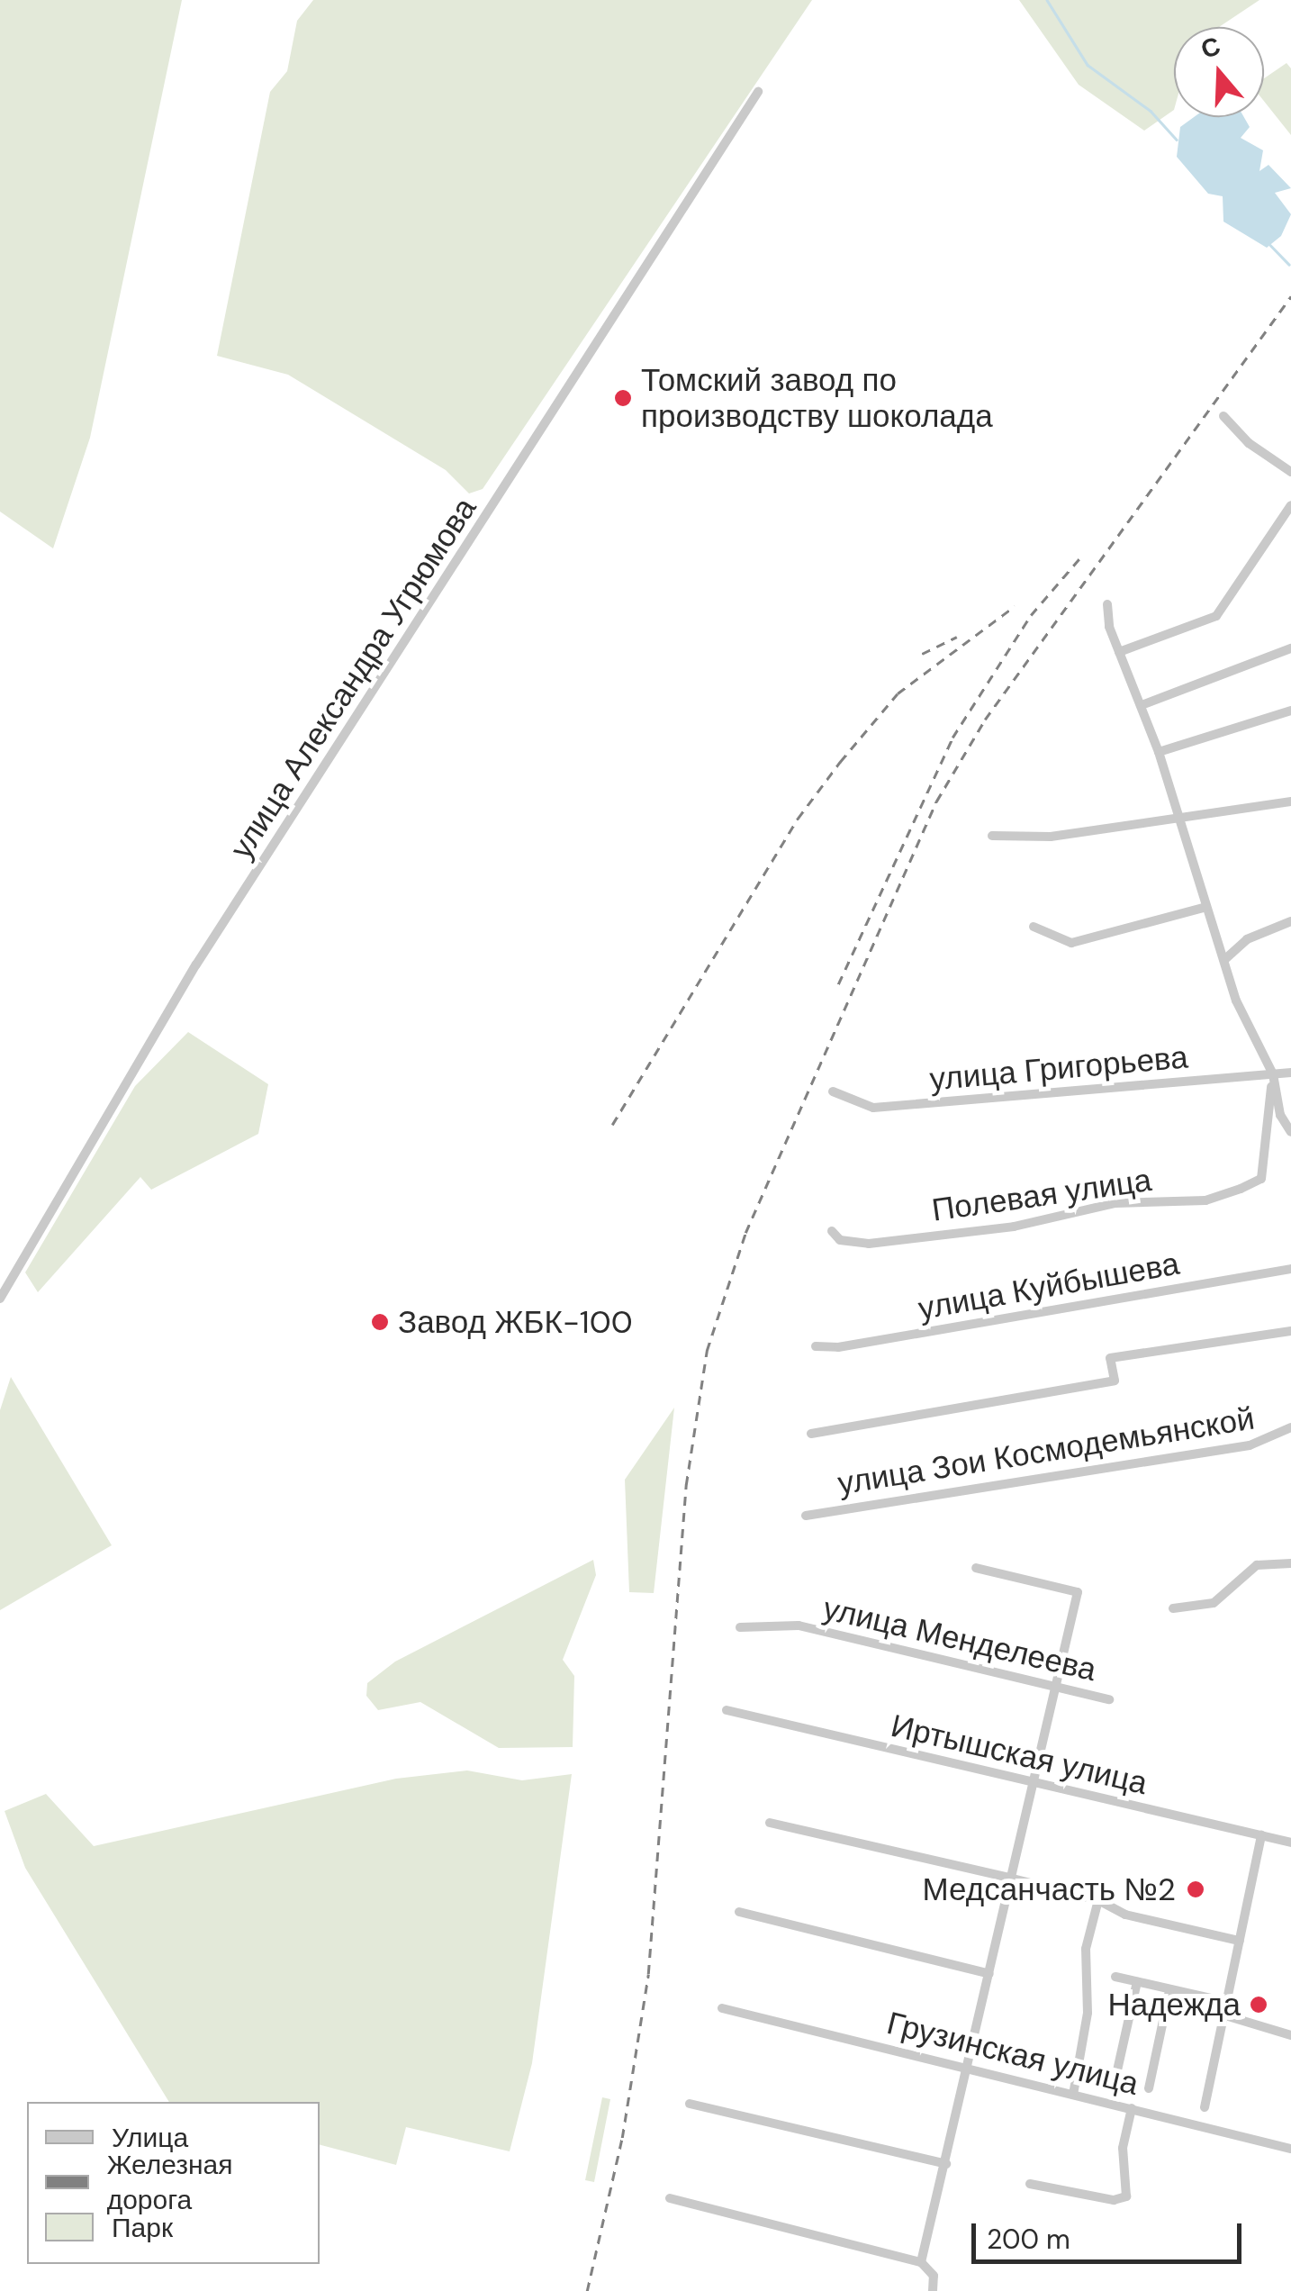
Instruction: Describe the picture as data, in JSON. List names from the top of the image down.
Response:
{
  "streets": {
    "street": [
      "улица Александра Угрюмова",
      "улица Григорьева",
      "Полевая улица",
      "улица Куйбышева",
      "улица Зои Космодемьянской",
      "улица Менделеева",
      "Иртышская улица",
      "Грузинская улица"
    ]
  },
  "crossings": [
    ["улица Григорьева", "Полевая улица"]
  ],
  "places": [
    "Томский завод по производству шоколада",
    "Завод ЖБК-100",
    "Медсанчасть №2",
    "Надежда"
  ],
  "legend": ["Улица", "Железная дорога", "Парк"],
  "scale_bar": "200 m",
  "north": "top"
}
